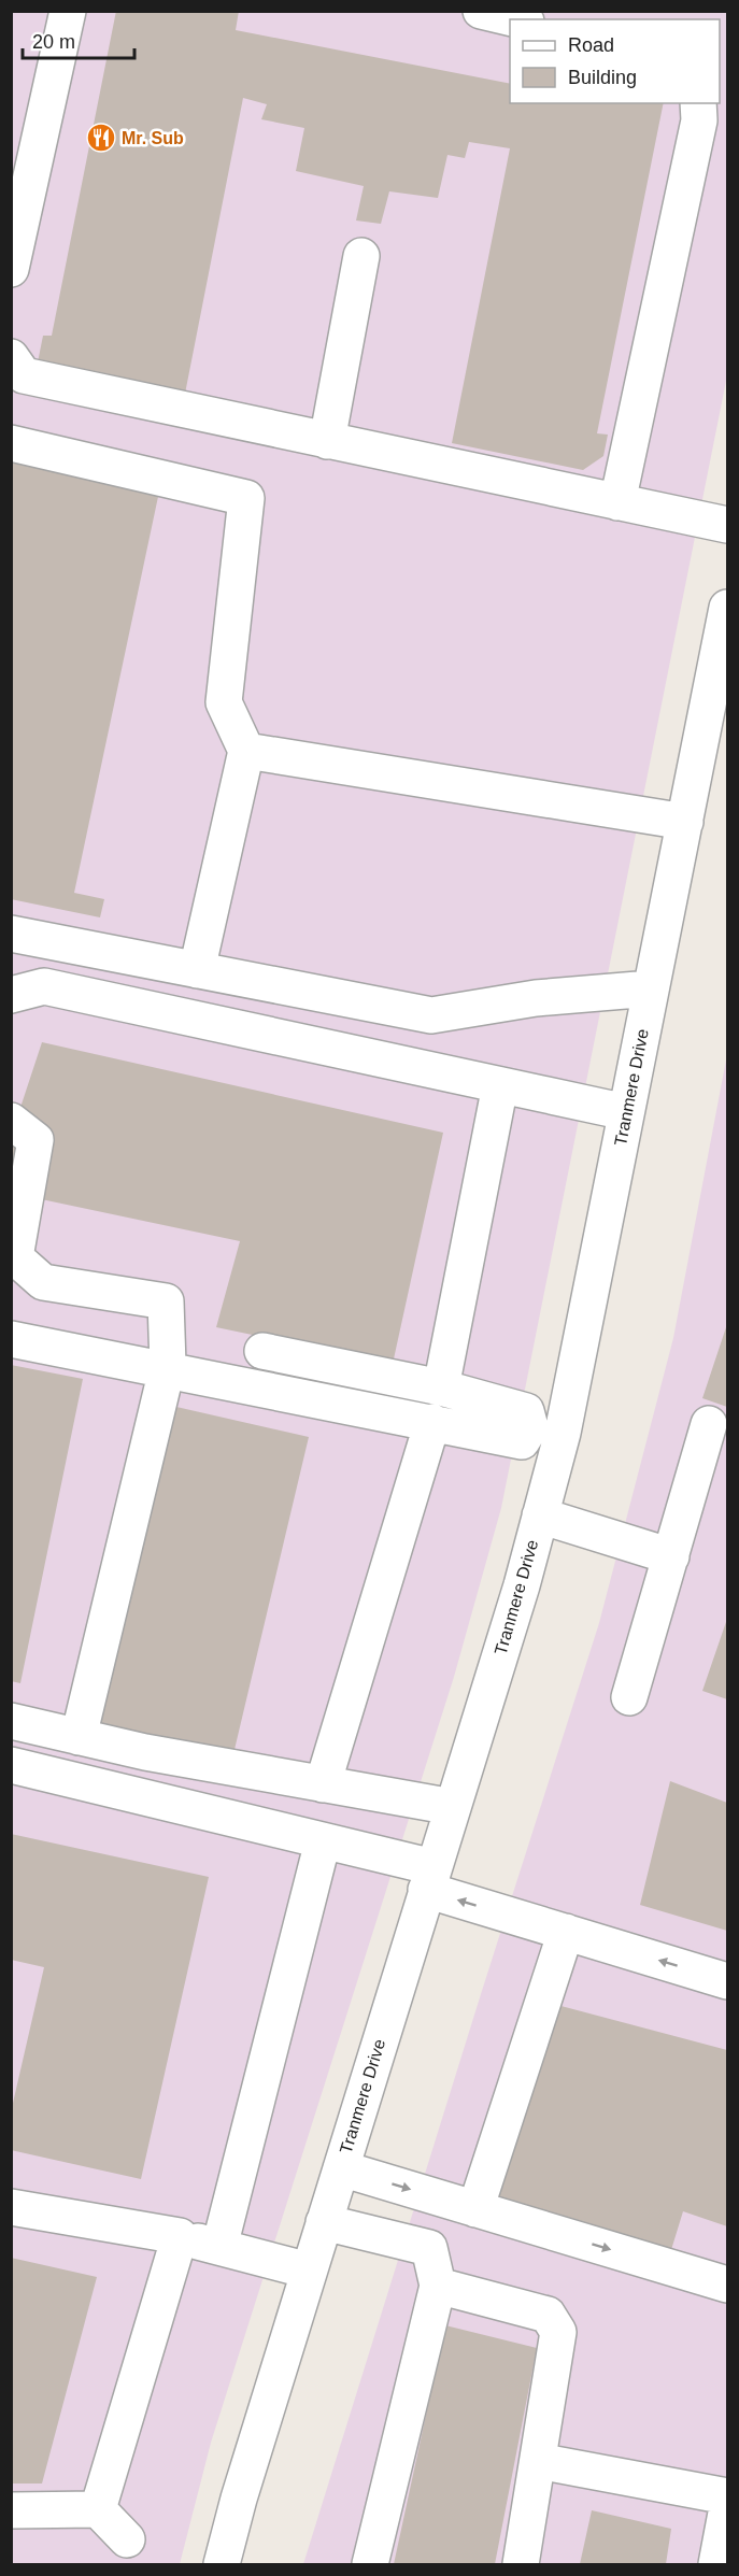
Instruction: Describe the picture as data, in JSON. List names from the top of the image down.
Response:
{
  "streets": {
    "street": ["Tranmere Drive"]
  },
  "places": {
    "restaurant": ["Mr. Sub"]
  },
  "legend": ["Road", "Building"],
  "scale_bar": "20 m"
}
